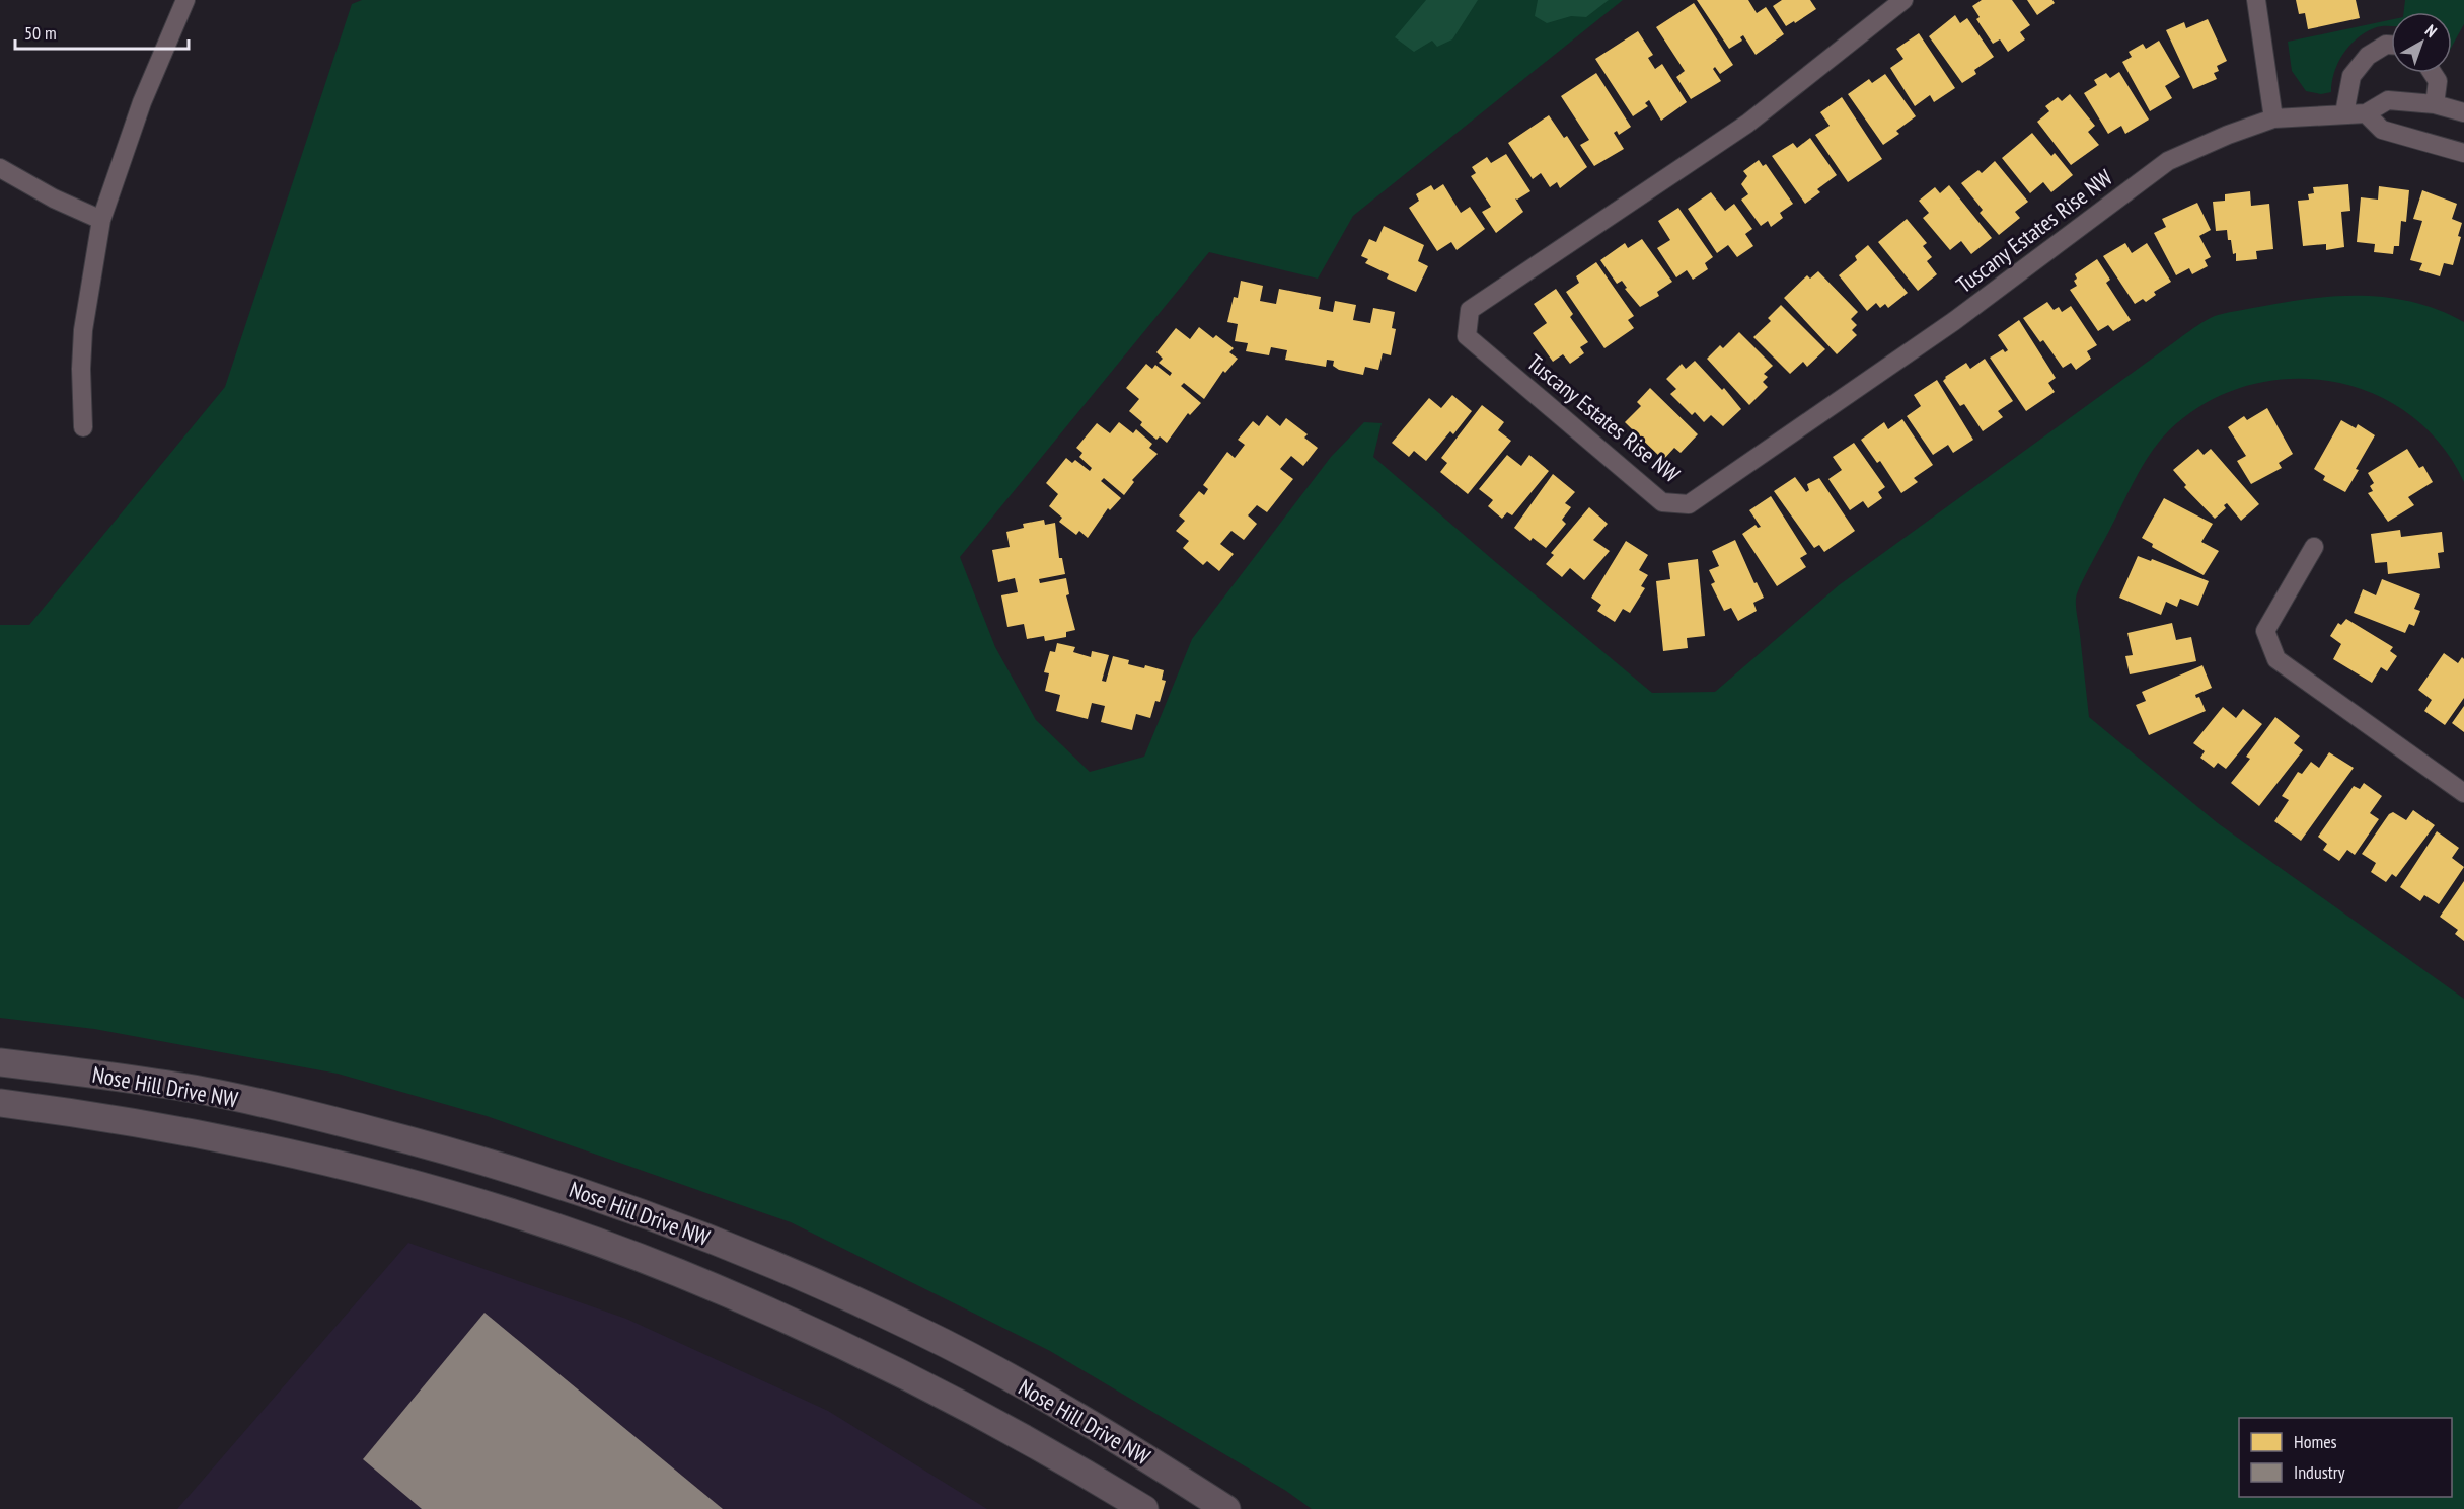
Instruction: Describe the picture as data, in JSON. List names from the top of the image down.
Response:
{
  "streets": {
    "street": ["Tuscany Estates Rise NW", "Nose Hill Drive NW"]
  },
  "legend": ["Homes", "Industry"],
  "scale_bar": "50 m",
  "north": "top right"
}
